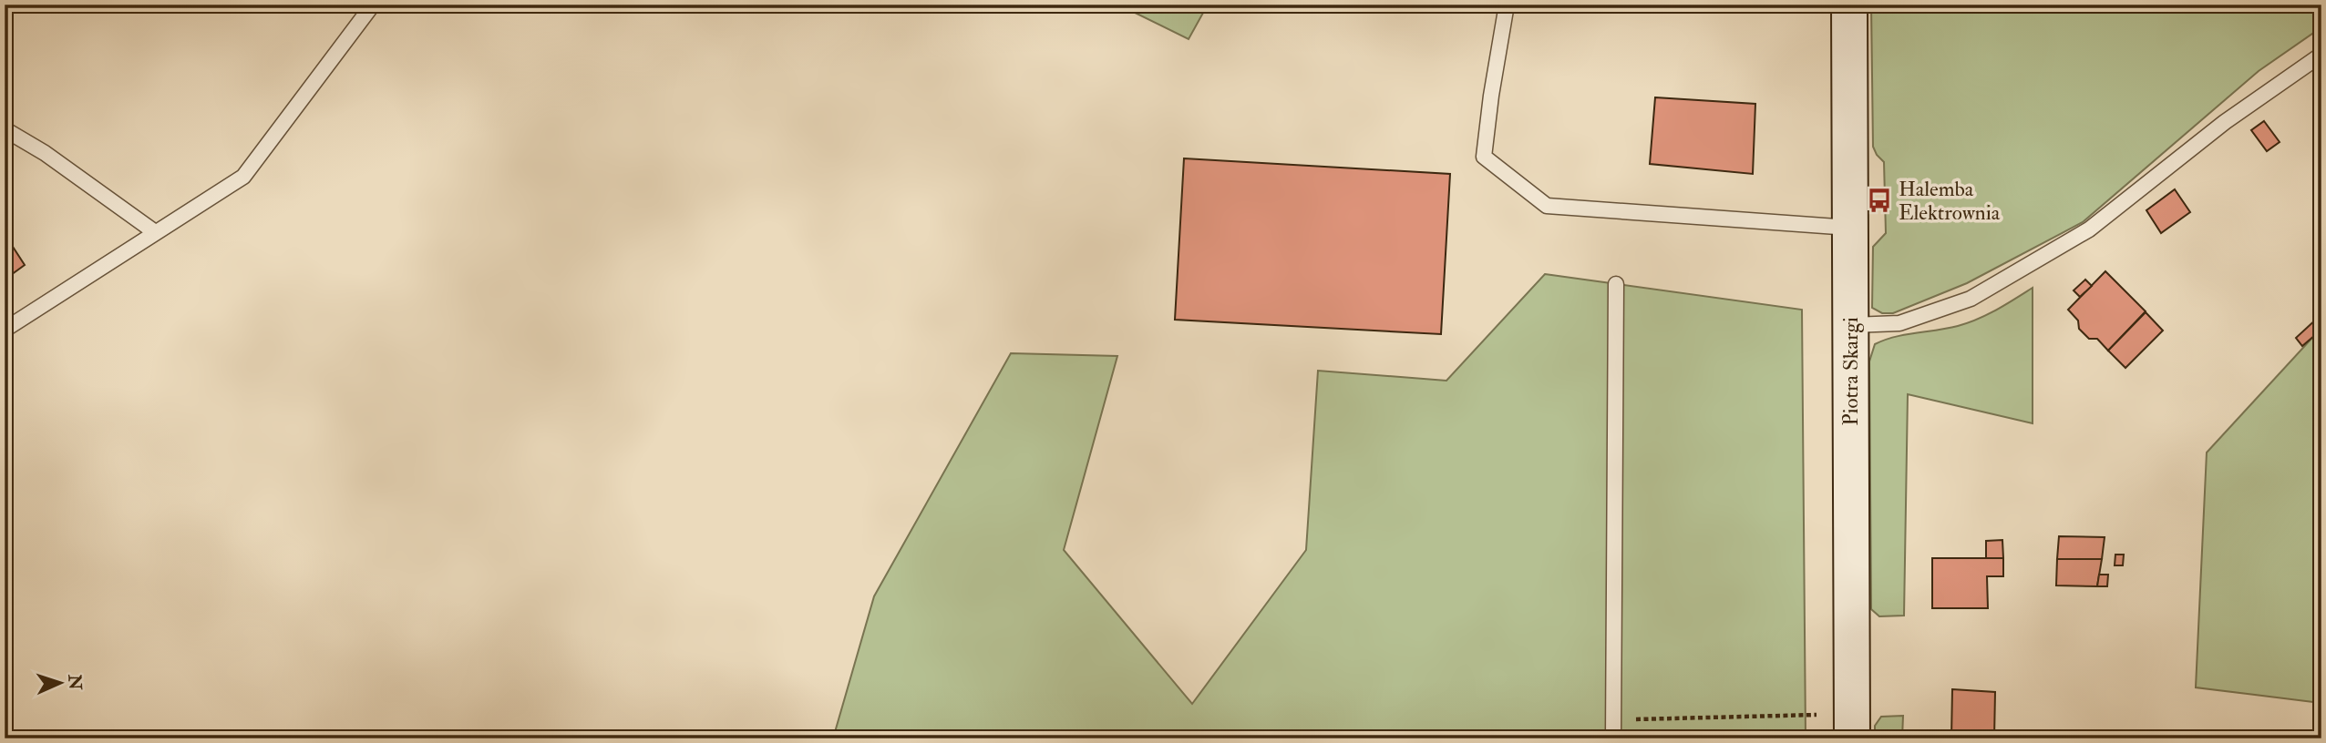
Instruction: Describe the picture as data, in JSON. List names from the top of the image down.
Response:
{
  "streets": {
    "street": ["Piotra Skargi"]
  },
  "places": {
    "bus stop": ["Halemba Elektrownia"]
  },
  "north": "right"
}
